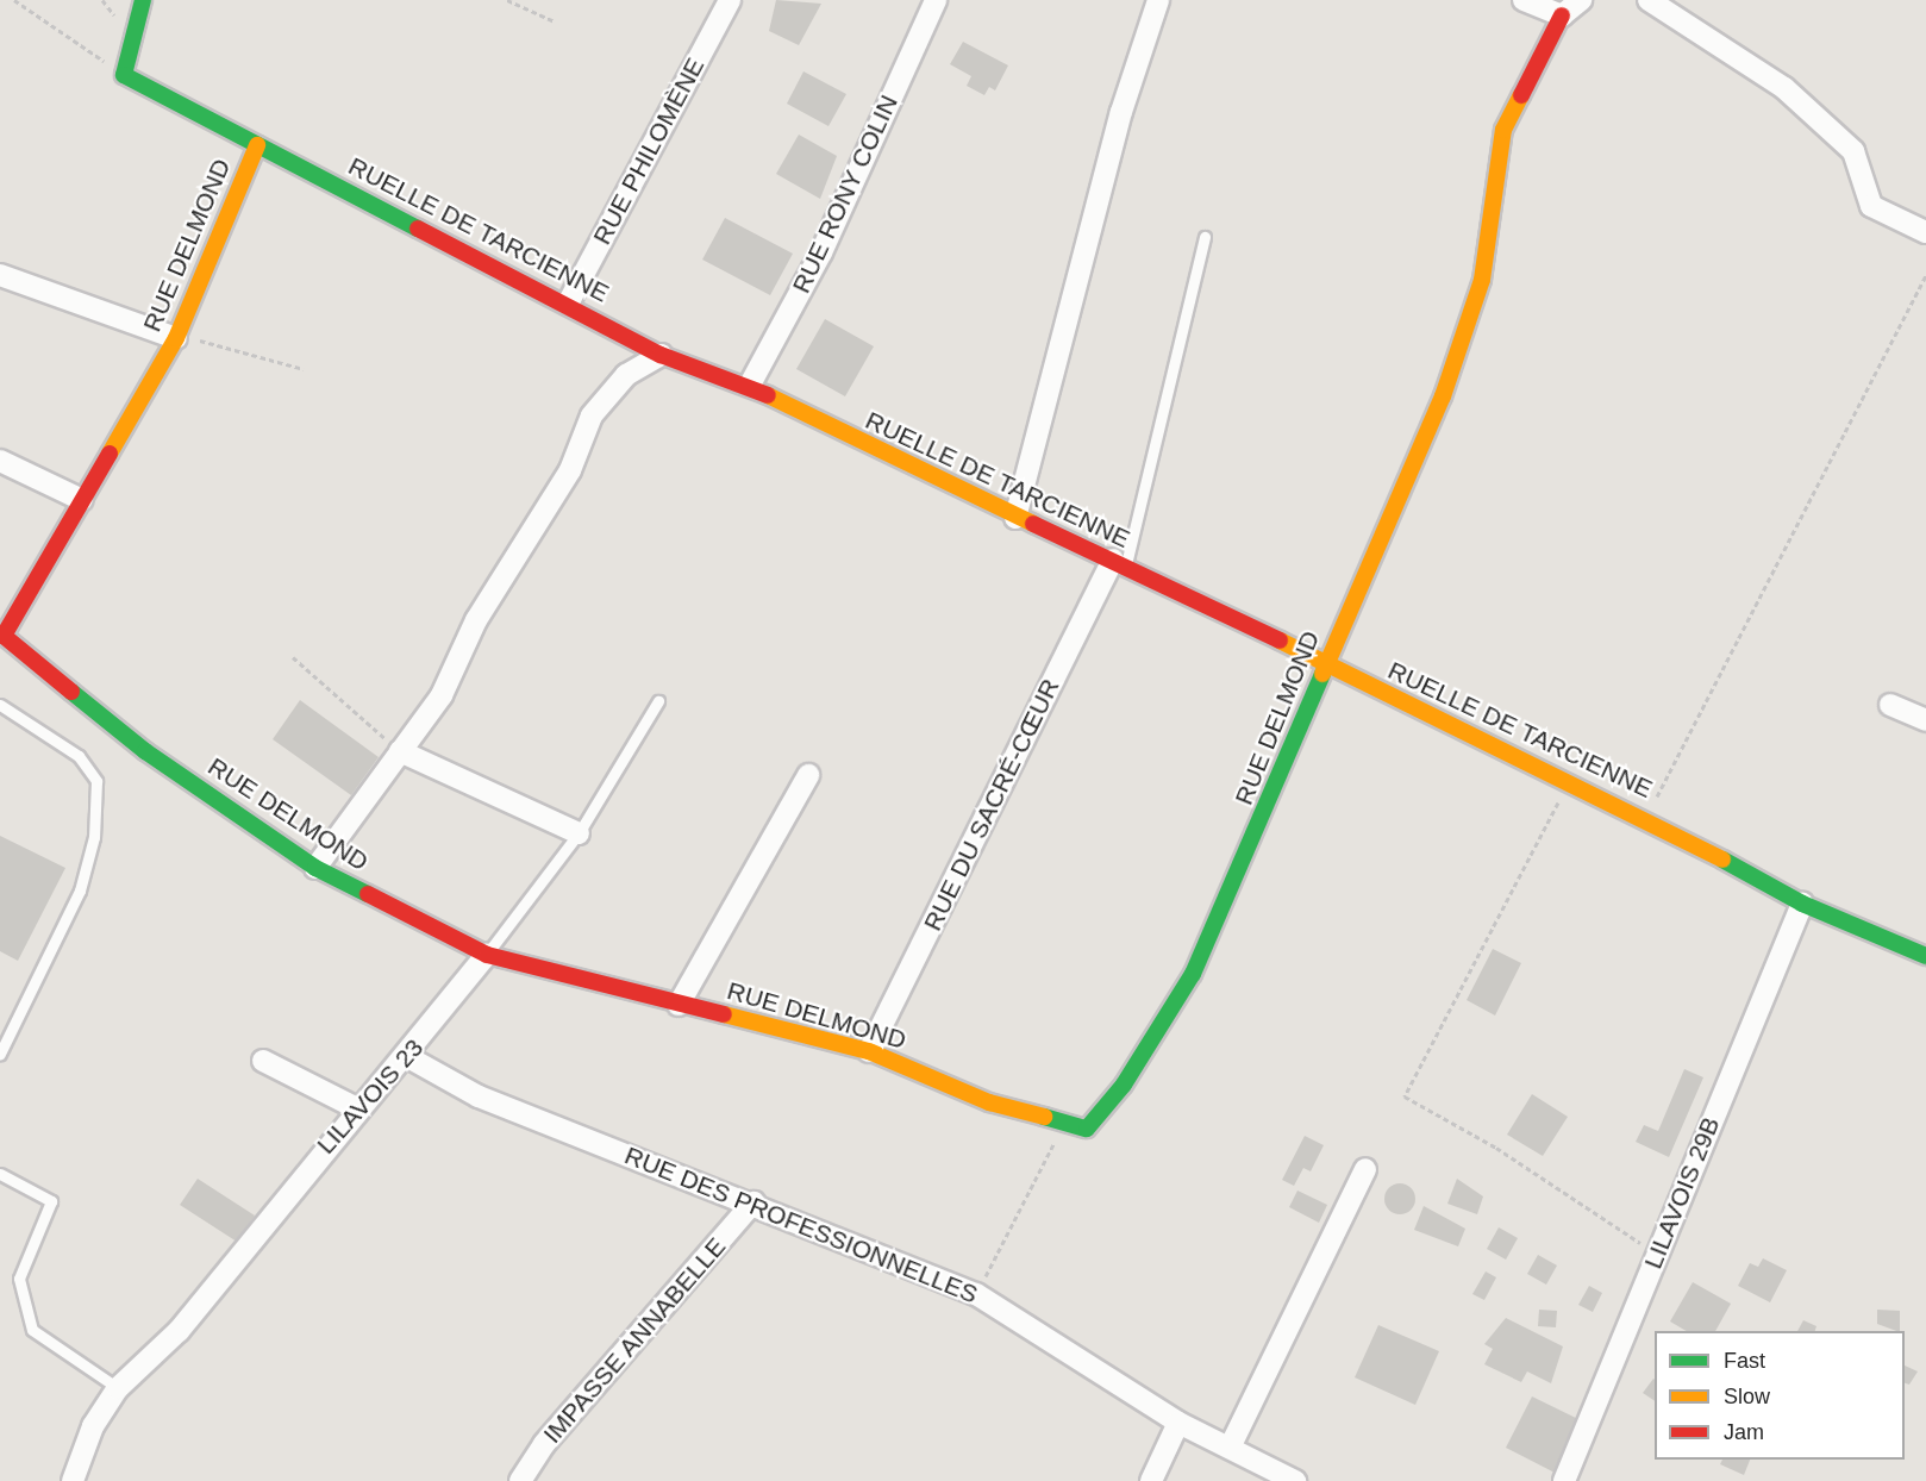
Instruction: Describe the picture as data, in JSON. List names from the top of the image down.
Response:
{
  "streets": {
    "street": [
      "RUE PHILOMÈNE",
      "RUE RONY COLIN",
      "RUELLE DE TARCIENNE",
      "RUE DELMOND",
      "RUE DU SACRÉ-CŒUR",
      "LILAVOIS 23",
      "LILAVOIS 29B",
      "RUE DES PROFESSIONNELLES",
      "IMPASSE ANNABELLE"
    ]
  },
  "crossings": [
    ["RUE PHILOMÈNE", "RUELLE DE TARCIENNE"],
    ["RUE RONY COLIN", "RUELLE DE TARCIENNE"],
    ["RUELLE DE TARCIENNE", "RUE DELMOND"],
    ["RUELLE DE TARCIENNE", "RUE DU SACRÉ-CŒUR"],
    ["RUELLE DE TARCIENNE", "LILAVOIS 29B"],
    ["RUE DELMOND", "RUE DU SACRÉ-CŒUR"],
    ["RUE DELMOND", "LILAVOIS 23"],
    ["LILAVOIS 23", "RUE DES PROFESSIONNELLES"],
    ["RUE DES PROFESSIONNELLES", "IMPASSE ANNABELLE"]
  ],
  "legend": ["Fast", "Slow", "Jam"]
}
